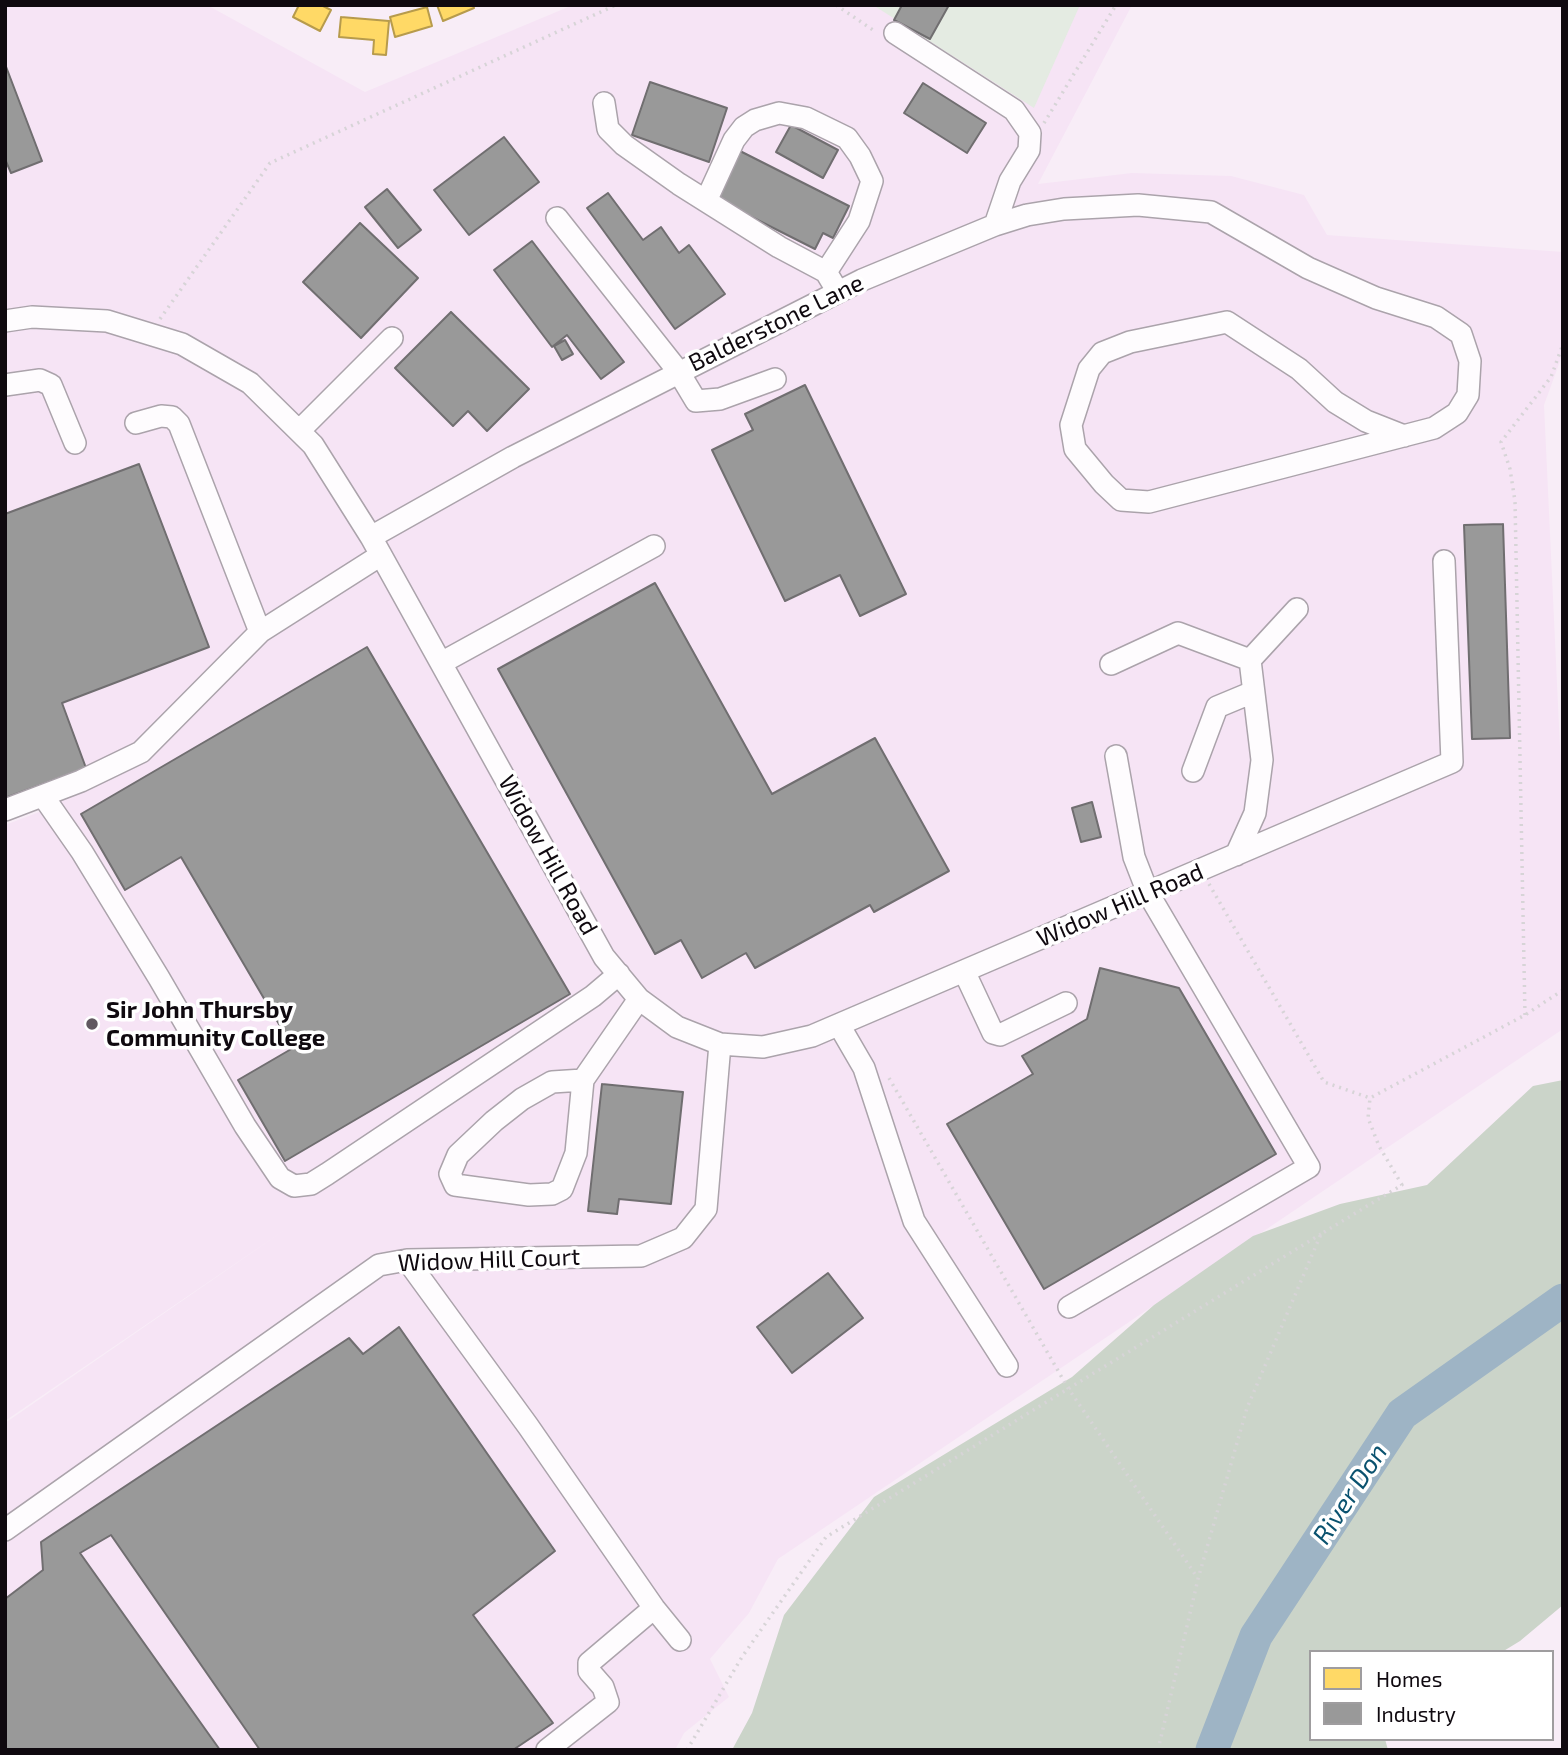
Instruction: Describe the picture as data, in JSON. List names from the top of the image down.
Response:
{
  "streets": {
    "street": ["Balderstone Lane", "Widow Hill Road", "Widow Hill Court"]
  },
  "crossings": [
    ["Balderstone Lane", "Widow Hill Road"],
    ["Widow Hill Road", "Widow Hill Court"]
  ],
  "water": ["River Don"],
  "places": ["Sir John Thursby Community College"],
  "legend": ["Homes", "Industry"]
}
